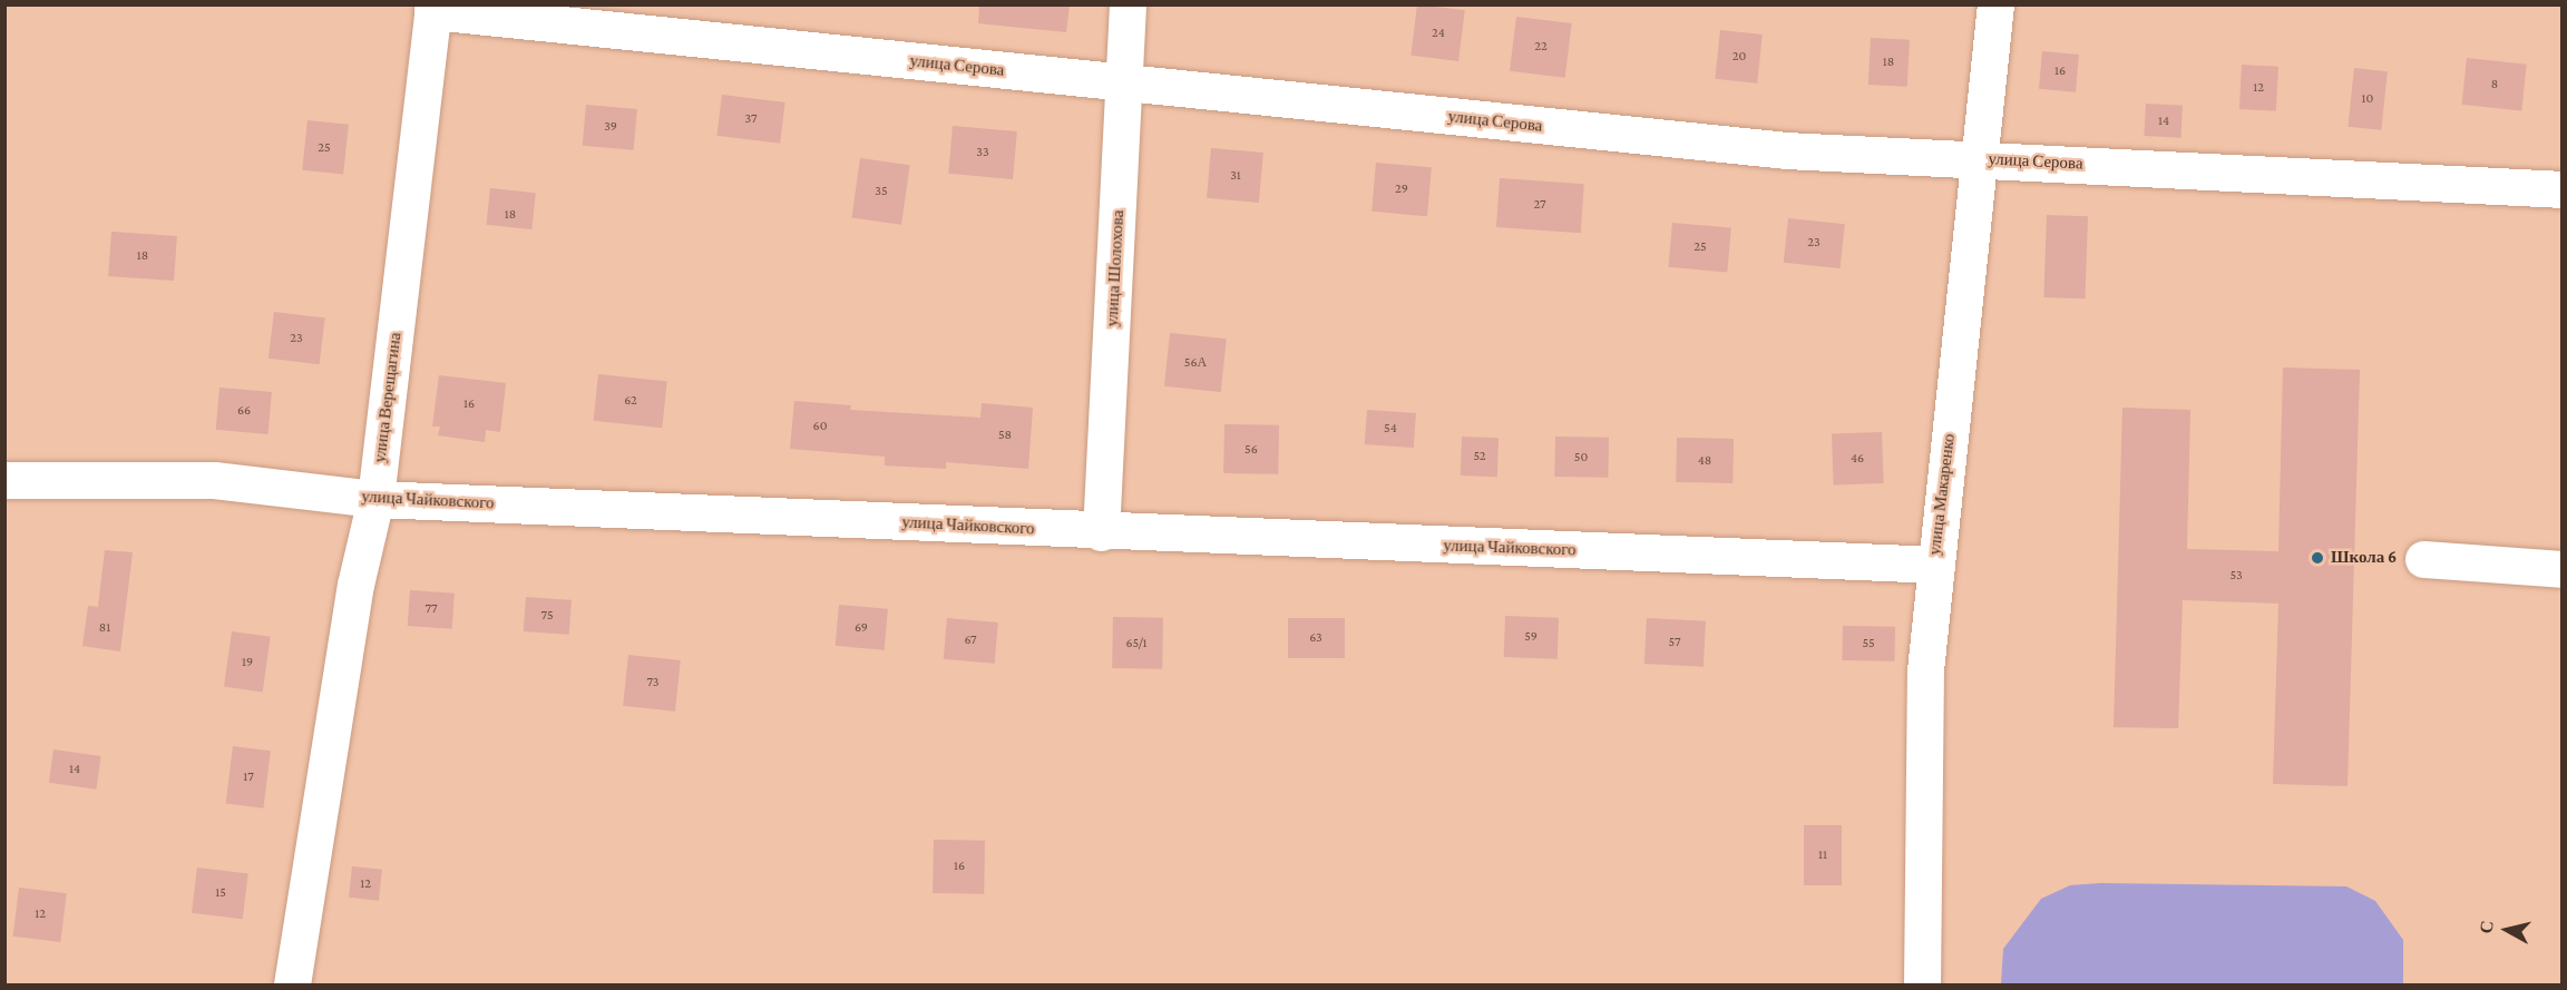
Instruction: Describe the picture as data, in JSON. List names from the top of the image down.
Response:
{
  "streets": {
    "street": [
      "улица Серова",
      "улица Шолохова",
      "улица Верещагина",
      "улица Макаренко",
      "улица Чайковского"
    ]
  },
  "crossings": [
    ["улица Серова", "улица Шолохова"],
    ["улица Серова", "улица Верещагина"],
    ["улица Серова", "улица Макаренко"],
    ["улица Шолохова", "улица Чайковского"],
    ["улица Верещагина", "улица Чайковского"],
    ["улица Макаренко", "улица Чайковского"]
  ],
  "places": ["Школа 6"],
  "house_numbers": [
    "24",
    "22",
    "20",
    "18",
    "16",
    "8",
    "12",
    "10",
    "37",
    "14",
    "39",
    "25",
    "33",
    "31",
    "29",
    "35",
    "27",
    "18",
    "23",
    "25",
    "18",
    "23",
    "56А",
    "62",
    "16",
    "66",
    "60",
    "54",
    "58",
    "56",
    "52",
    "50",
    "46",
    "48",
    "53",
    "77",
    "75",
    "81",
    "69",
    "59",
    "63",
    "67",
    "57",
    "65/1",
    "55",
    "19",
    "73",
    "14",
    "17",
    "11",
    "16",
    "12",
    "15",
    "12"
  ],
  "north": "left"
}
